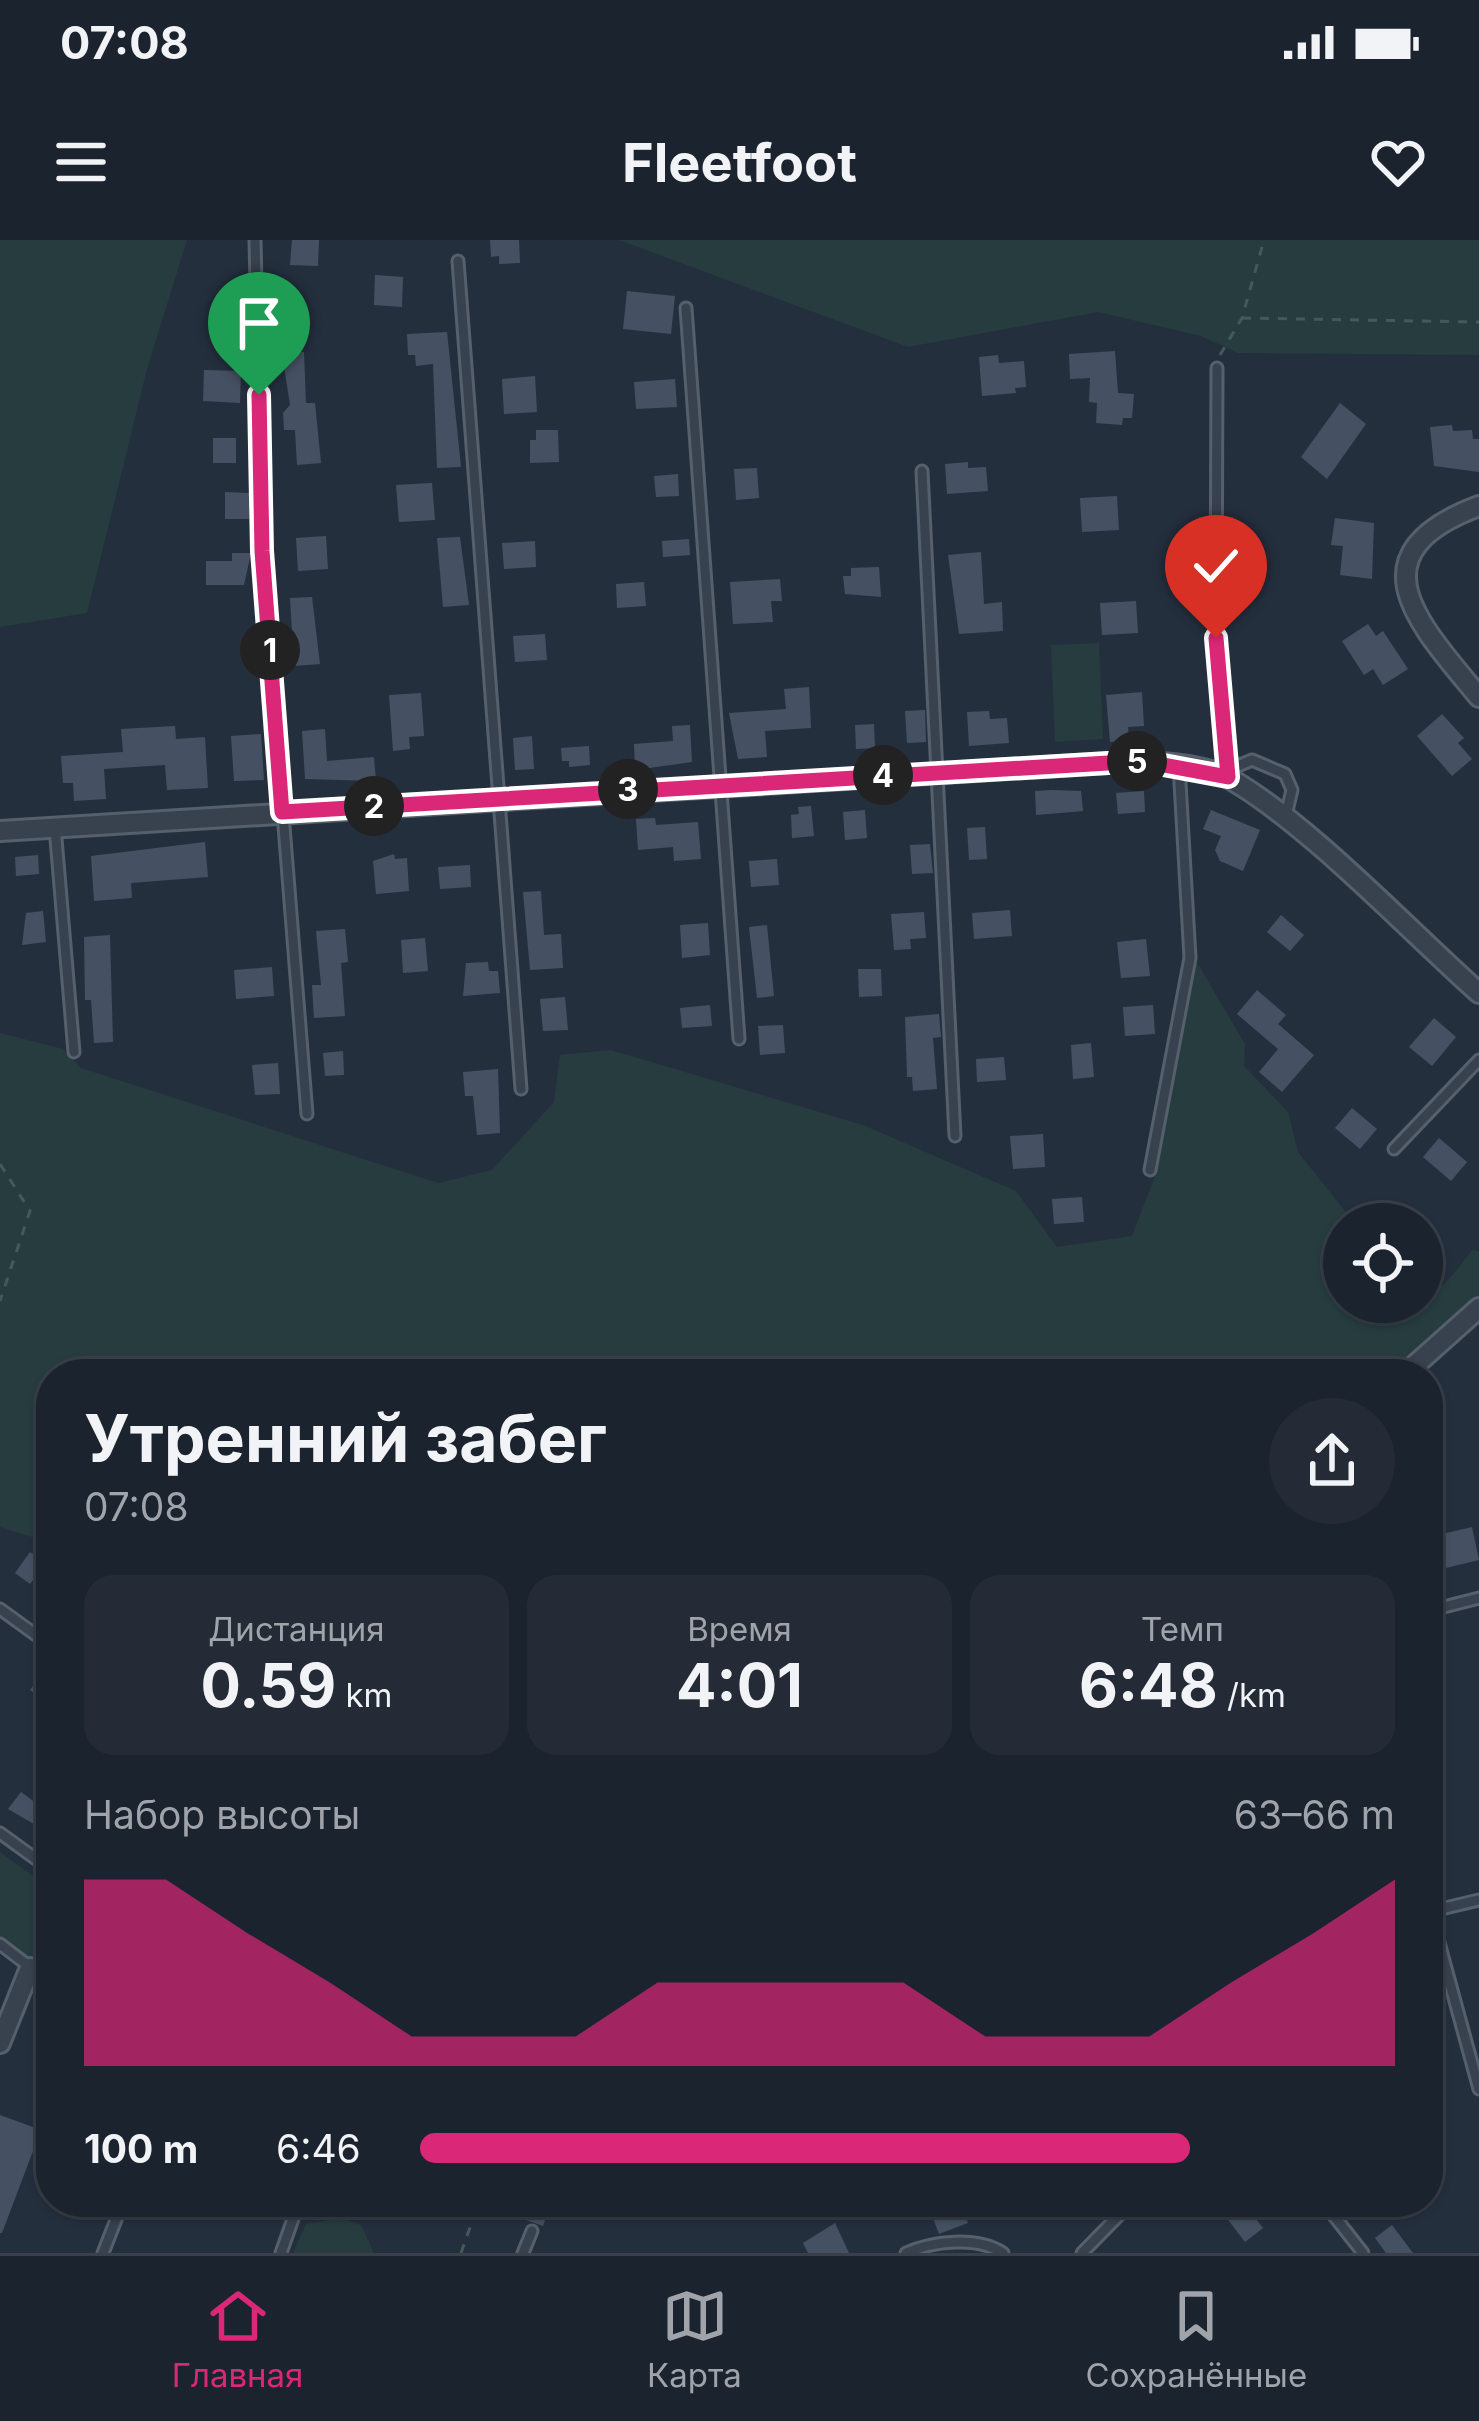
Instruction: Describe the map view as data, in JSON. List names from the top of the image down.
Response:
{
  "page": {
    "status": "07:08",
    "header": "Fleetfoot",
    "pins": [
      "1",
      "5",
      "4",
      "3",
      "2"
    ],
    "heading": ["Утренний забег", "07:08"],
    "stats": [
      ["Дистанция", "0.59 km"],
      ["Время", "4:01"],
      ["Темп", "6:48 /km"]
    ],
    "chart": ["Набор высоты", "63–66 m"],
    "list": [
      {
        "name": "100 m",
        "note": "6:46"
      }
    ],
    "tabs": ["Главная", "Карта", "Сохранённые"]
  }
}
